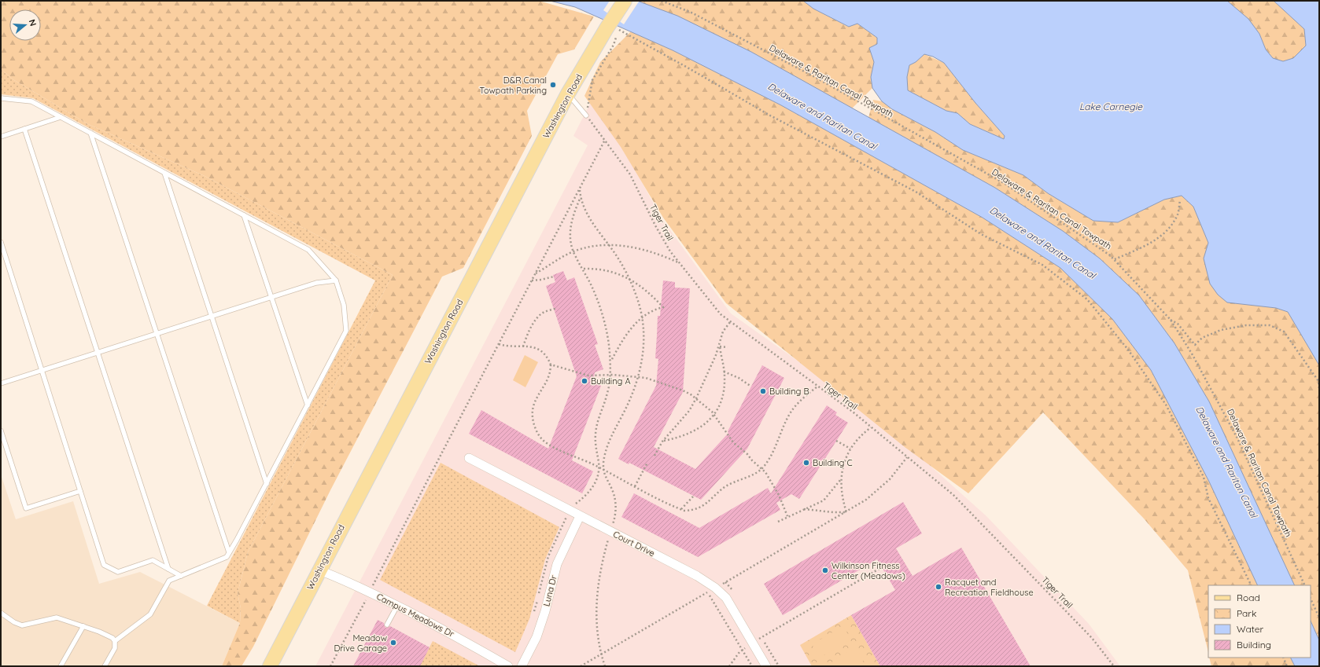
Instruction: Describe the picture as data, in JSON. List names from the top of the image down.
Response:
{
  "streets": {
    "main road": ["Washington Road"],
    "street": ["Court Drive", "Luna Dr", "Campus Meadows Dr"],
    "path": ["Delaware & Raritan Canal Towpath", "Tiger Trail"]
  },
  "crossings": [
    ["Washington Road", "Campus Meadows Dr"],
    ["Court Drive", "Luna Dr"]
  ],
  "water": ["Lake Carnegie", "Delaware and Raritan Canal"],
  "places": [
    "D&R Canal Towpath Parking",
    "Building A",
    "Building B",
    "Building C",
    "Wilkinson Fitness Center (Meadows)",
    "Racquet and Recreation Fieldhouse",
    "Meadow Drive Garage"
  ],
  "legend": [
    "Road",
    "Park",
    "Water",
    "Building"
  ],
  "north": "right"
}
